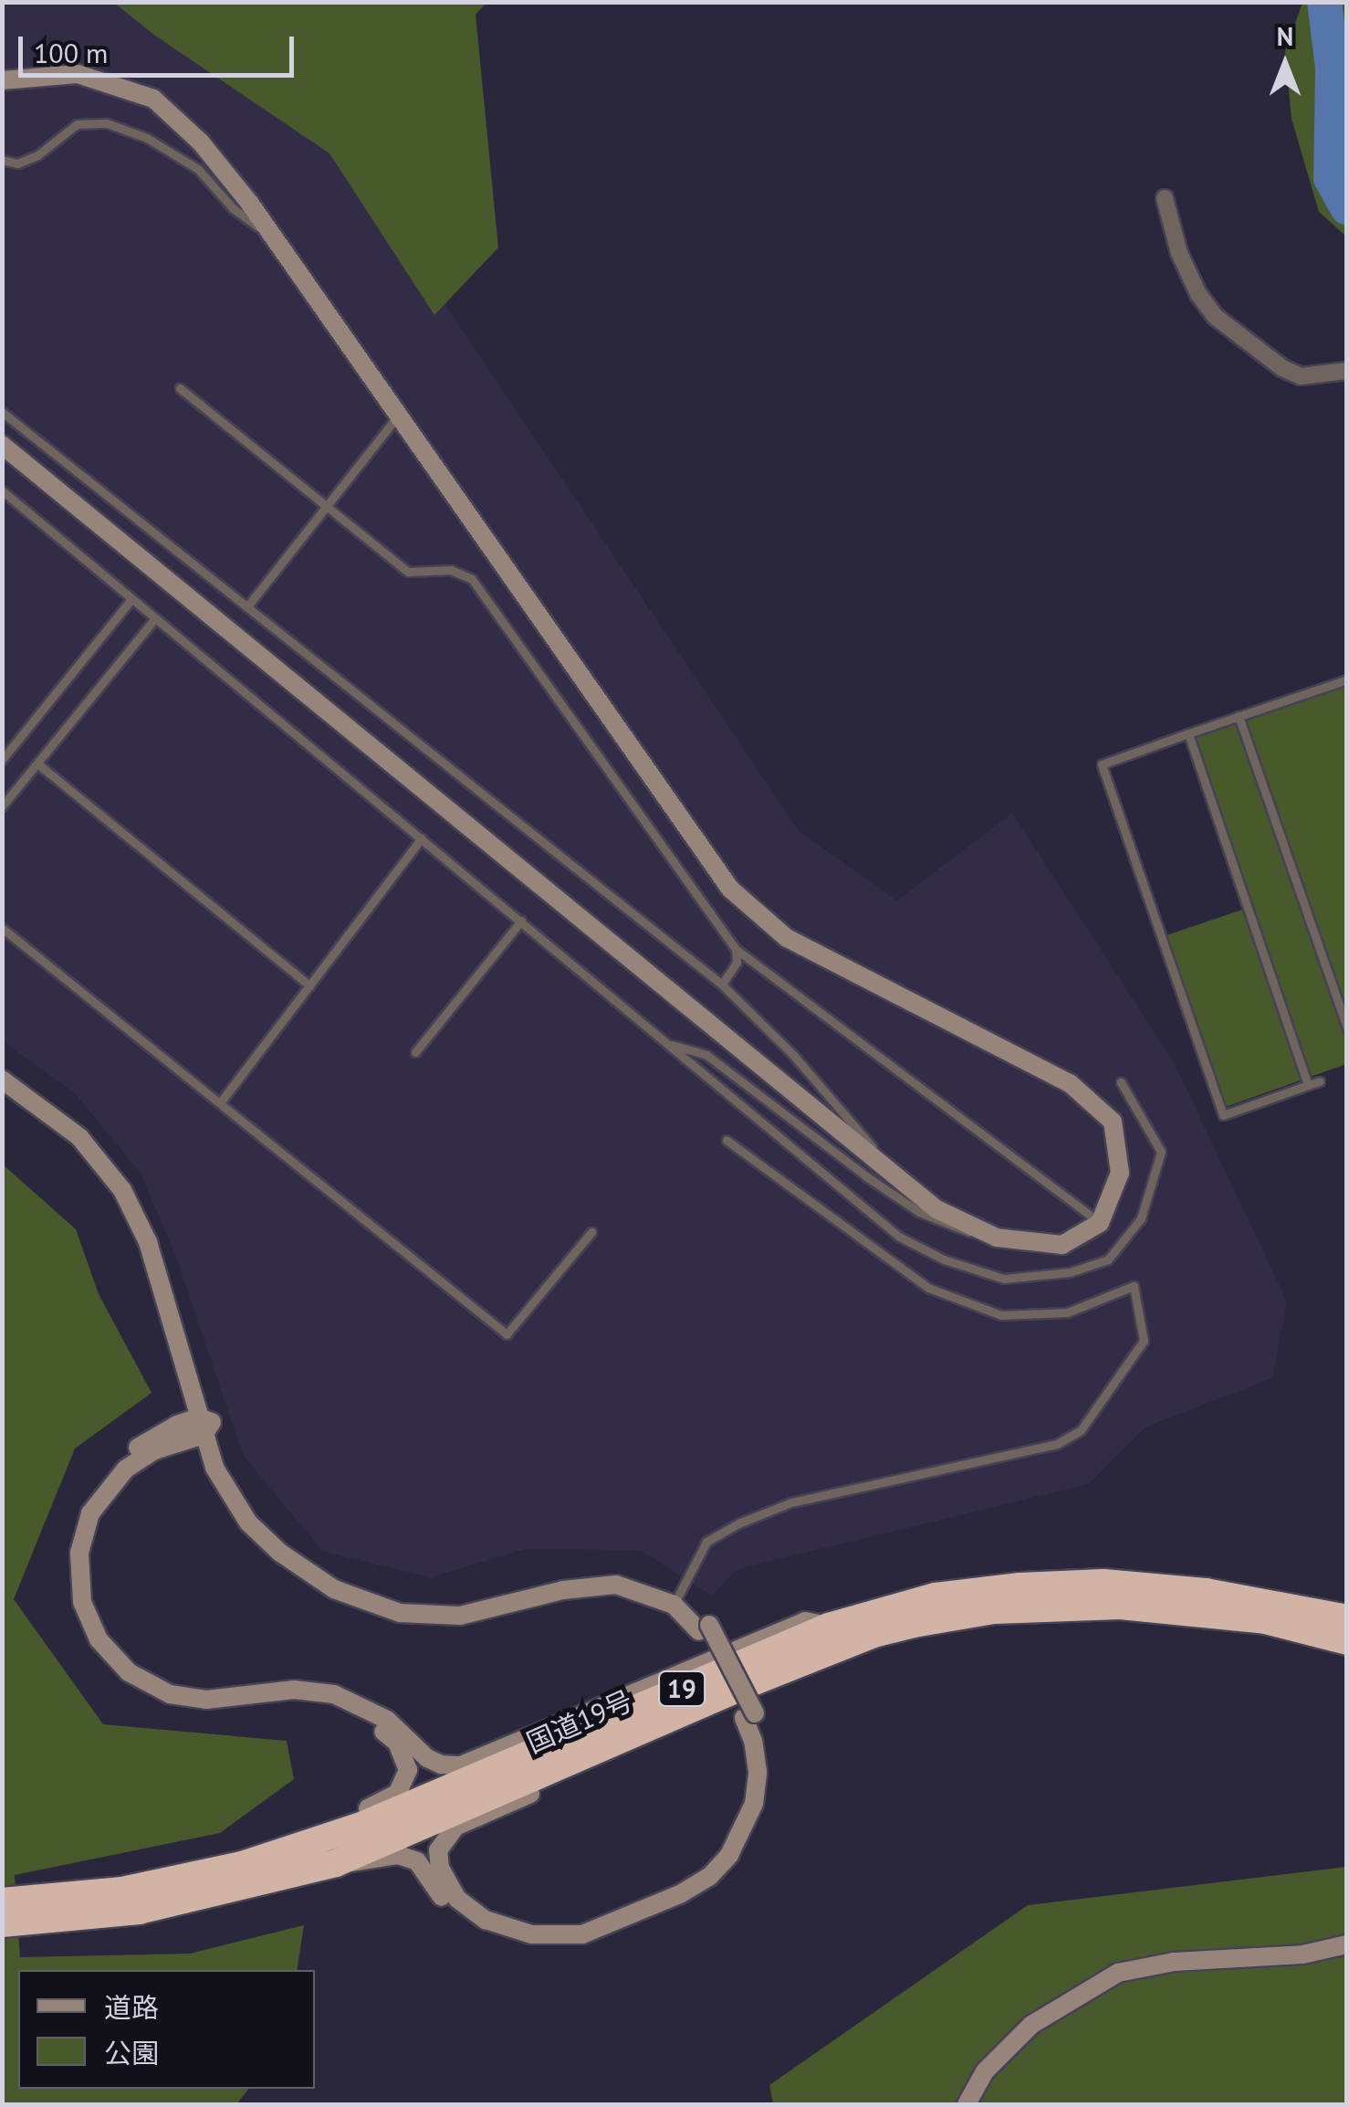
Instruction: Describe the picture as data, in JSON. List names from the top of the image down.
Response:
{
  "streets": {
    "highway": ["19", "国道19号"]
  },
  "legend": ["道路", "公園"],
  "scale_bar": "100 m",
  "north": "top"
}
